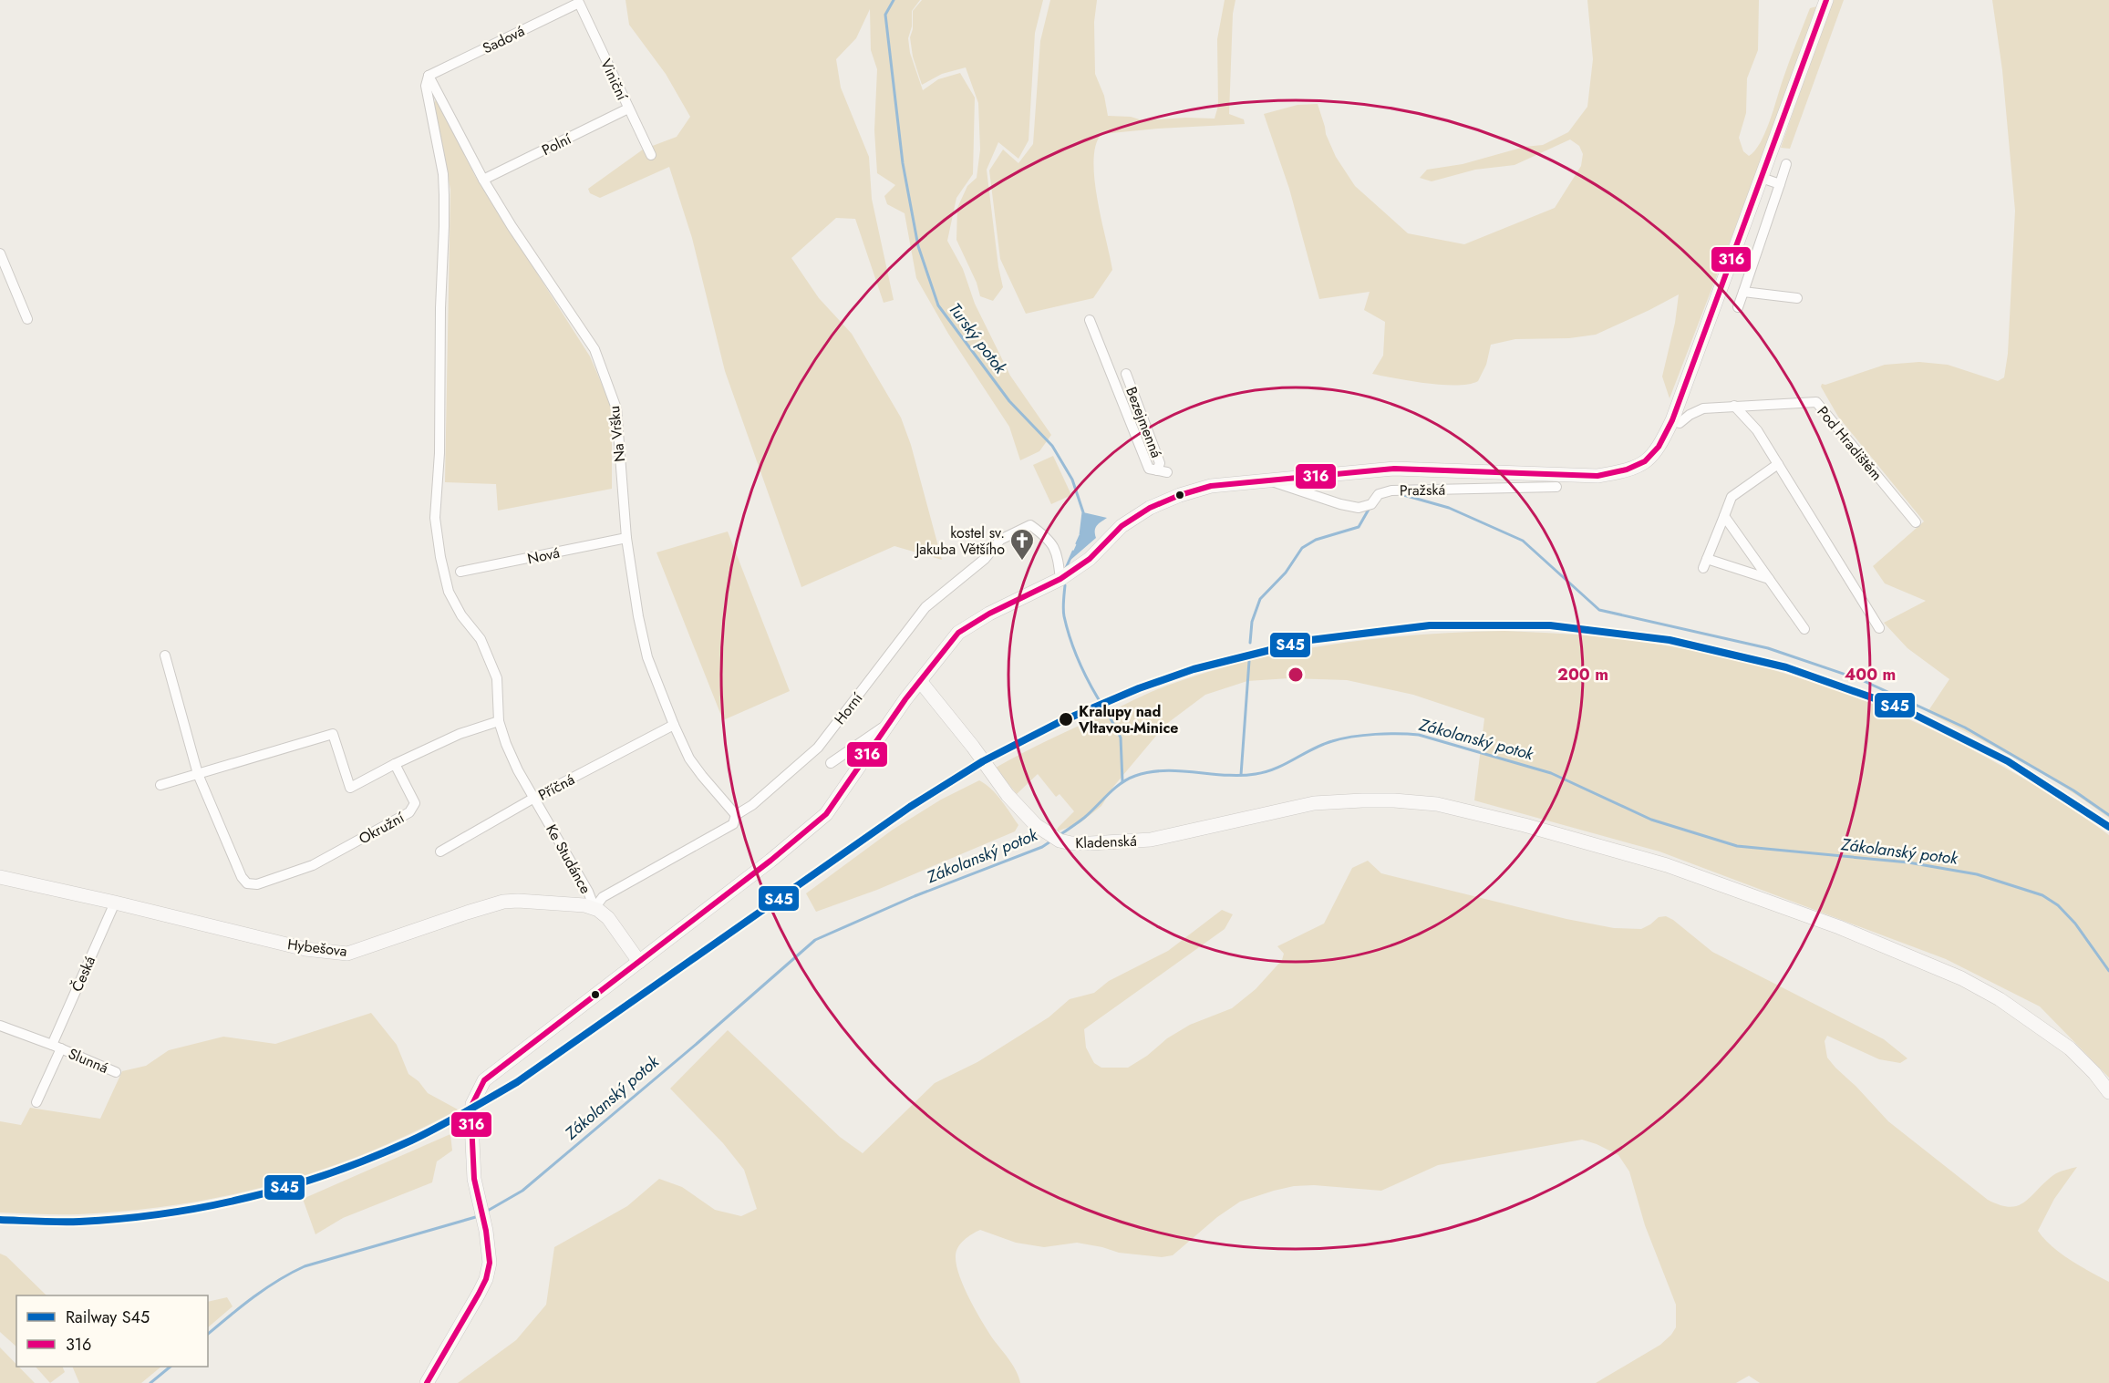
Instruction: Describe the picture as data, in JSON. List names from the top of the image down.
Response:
{
  "streets": {
    "main road": ["Pražská", "Kladenská", "Hybešova"],
    "street": [
      "Sadová",
      "Viniční",
      "Polní",
      "Bezejmenná",
      "Na Vršku",
      "Pod Hradištěm",
      "Nová",
      "Horní",
      "Příčná",
      "Okružní",
      "Ke Studánce",
      "Česká",
      "Slunná"
    ]
  },
  "crossings": [
    ["Sadová", "Viniční"],
    ["Sadová", "Na Vršku"],
    ["Sadová", "Ke Studánce"],
    ["Viniční", "Polní"],
    ["Polní", "Na Vršku"],
    ["Na Vršku", "Nová"],
    ["Na Vršku", "Horní"],
    ["Na Vršku", "Příčná"],
    ["Na Vršku", "Ke Studánce"],
    ["Pod Hradištěm", "Pražská"],
    ["Pražská", "Horní"],
    ["Pražská", "Kladenská"],
    ["Horní", "Ke Studánce"],
    ["Horní", "Hybešova"],
    ["Příčná", "Ke Studánce"],
    ["Ke Studánce", "Hybešova"],
    ["Hybešova", "Česká"],
    ["Česká", "Slunná"]
  ],
  "water": ["Turský potok", "Zákolanský potok"],
  "places": {
    "church": ["kostel sv. Jakuba Většího"],
    "other": ["Kralupy nad Vltavou-Minice"]
  },
  "lines": ["transit line 316", "rail line S45"],
  "legend": ["Railway S45", "316"],
  "rings": ["200 m", "400 m"]
}
